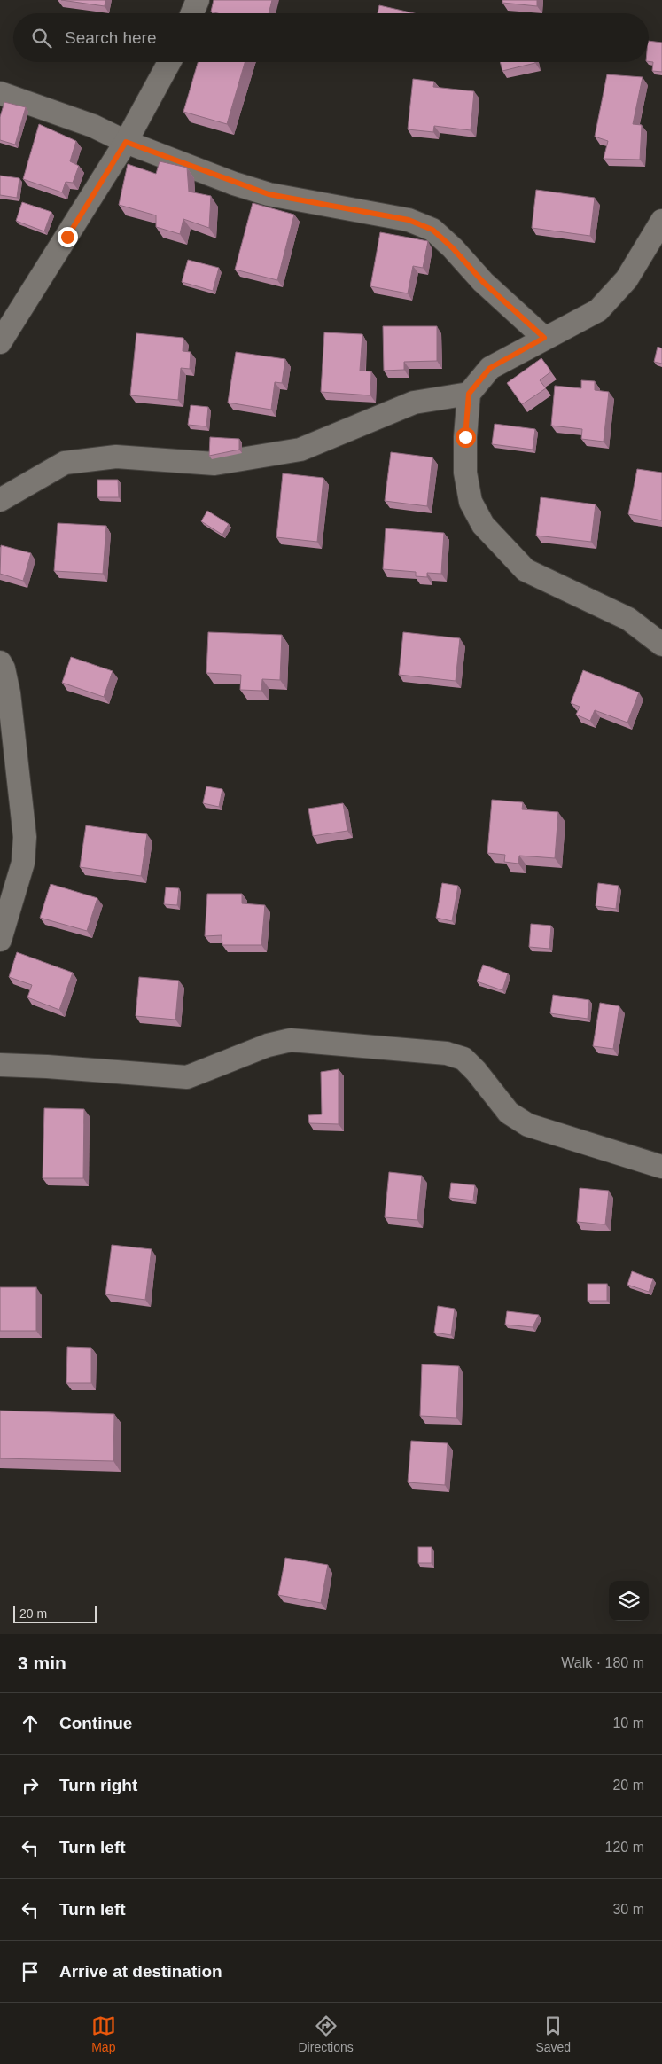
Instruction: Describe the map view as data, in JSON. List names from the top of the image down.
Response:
{
  "scale_bar": "20 m",
  "page": {
    "search": "Search here",
    "scale": "20 m",
    "heading": ["3 min", "Walk · 180 m"],
    "list": [
      ["Continue", "10 m"],
      ["Turn right", "20 m"],
      ["Turn left", "120 m"],
      ["Turn left", "30 m"],
      "Arrive at destination"
    ],
    "nav": ["Map", "Directions", "Saved"]
  }
}
